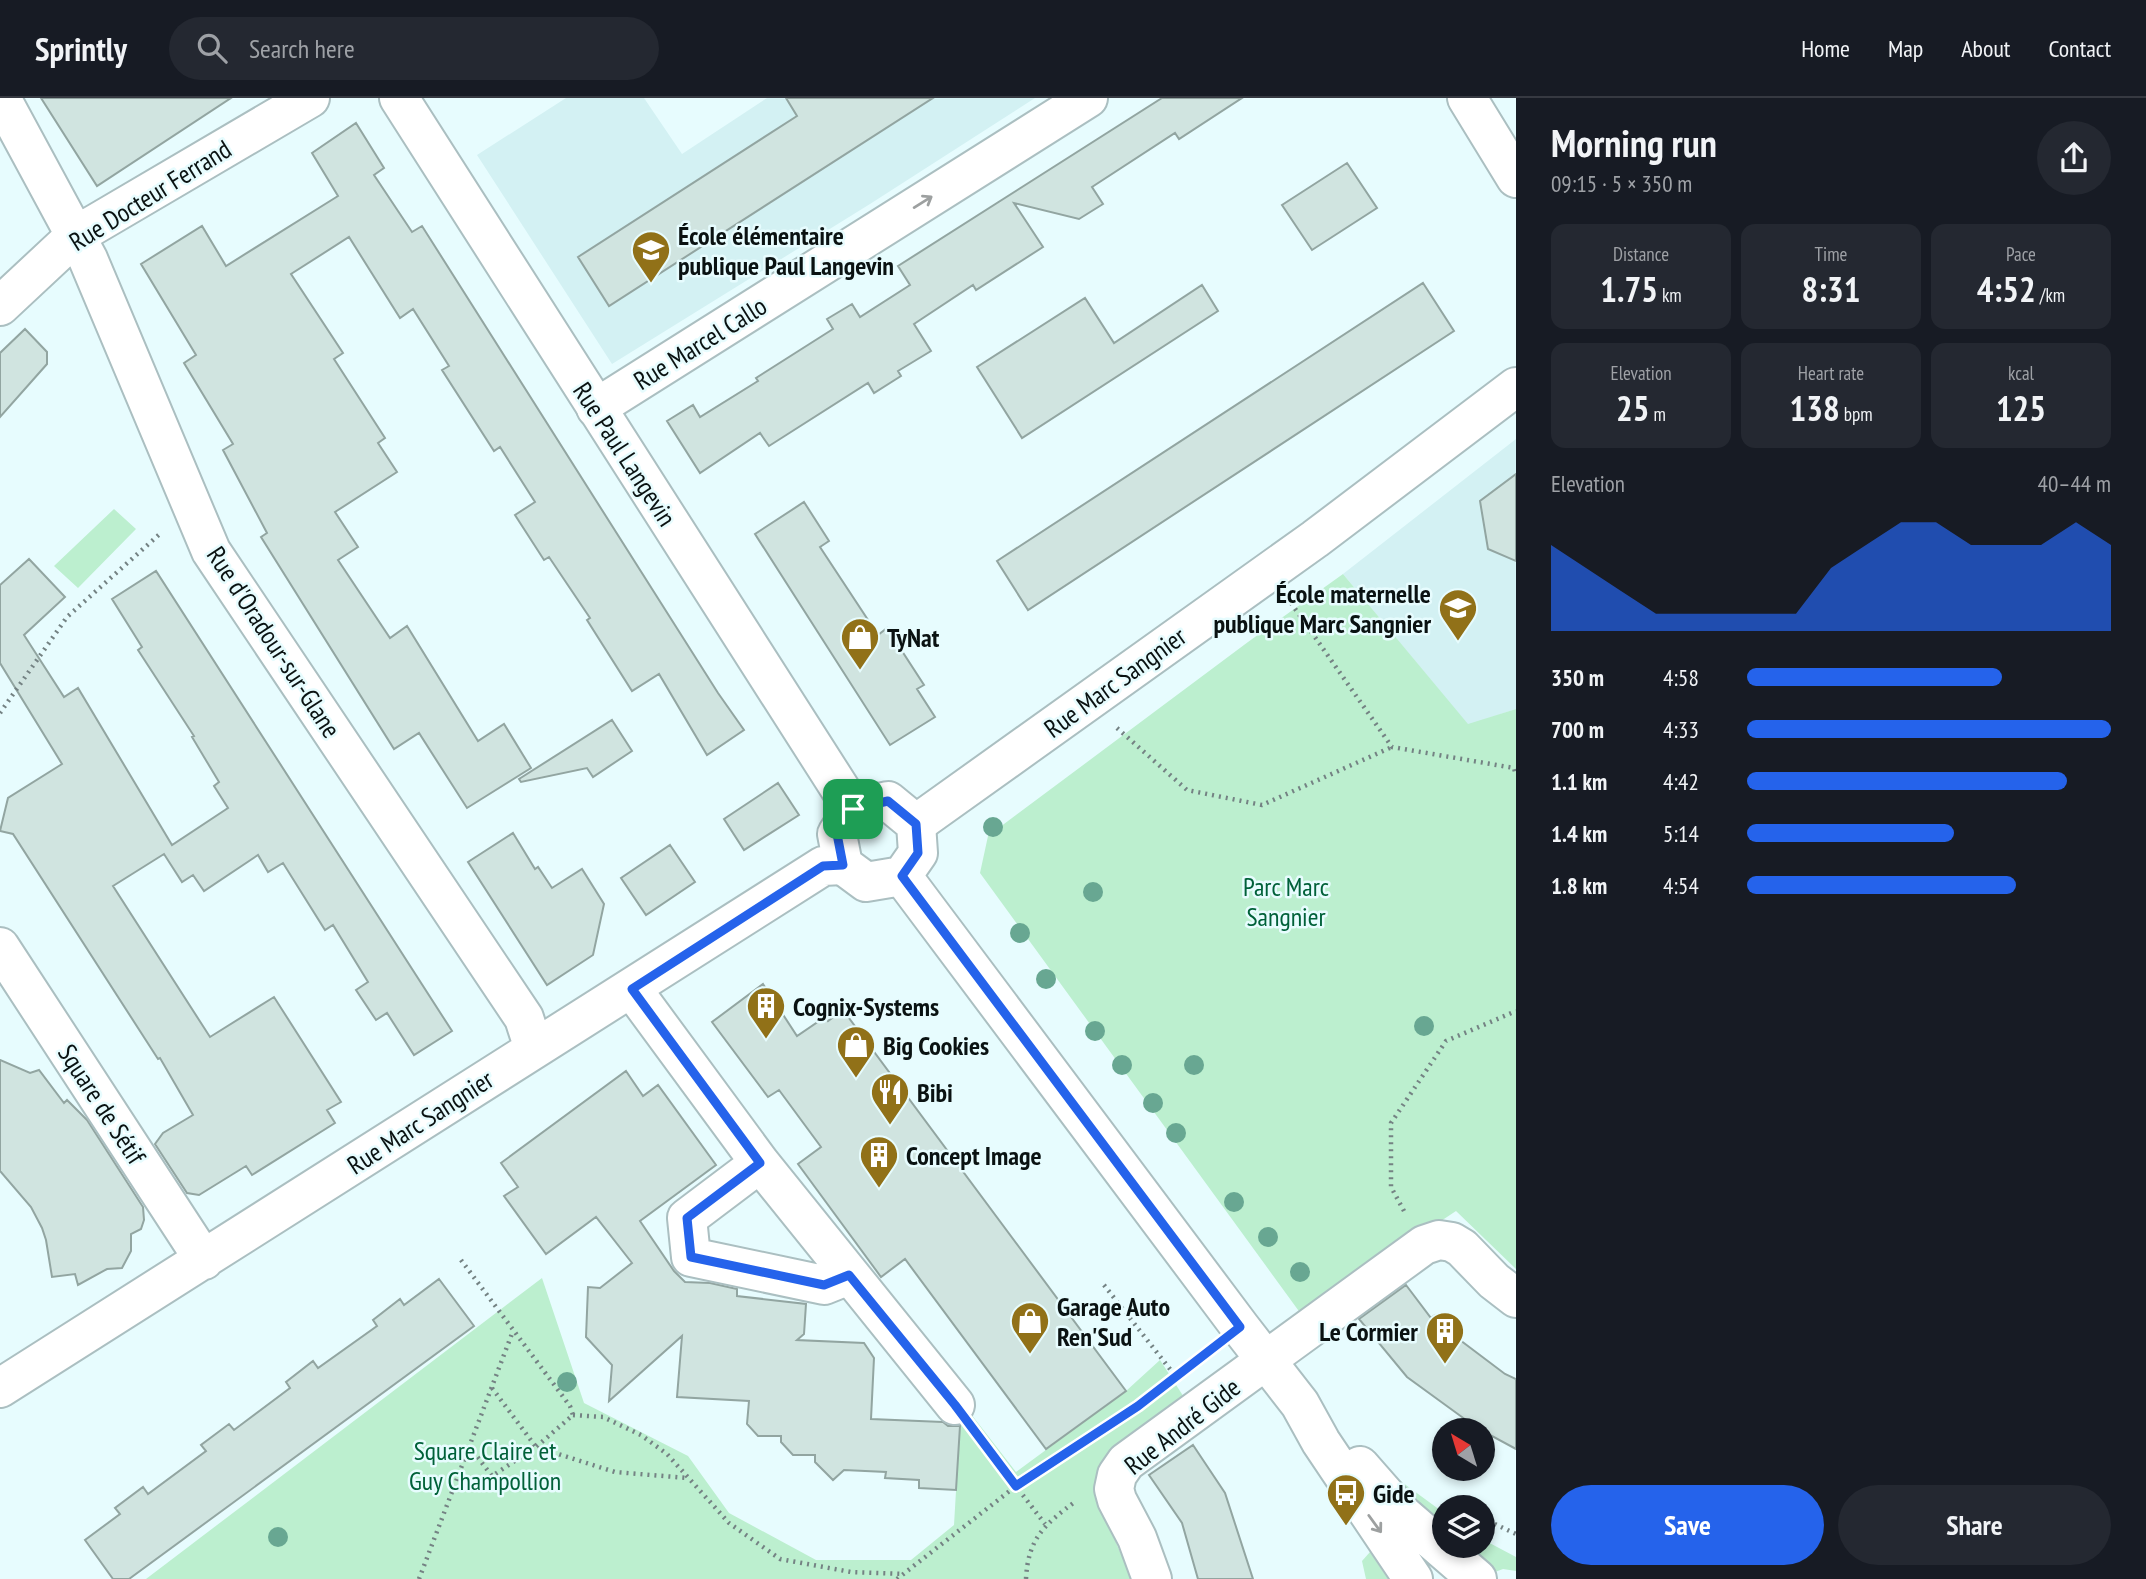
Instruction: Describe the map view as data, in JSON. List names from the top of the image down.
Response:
{
  "streets": {
    "street": [
      "Rue Docteur Ferrand",
      "Rue Marcel Callo",
      "Rue Paul Langevin",
      "Rue d'Oradour-sur-Glane",
      "Rue Marc Sangnier",
      "Square de Sétif",
      "Rue André Gide"
    ]
  },
  "crossings": [
    ["Rue Docteur Ferrand", "Rue d'Oradour-sur-Glane"],
    ["Rue Marcel Callo", "Rue Paul Langevin"],
    ["Rue Paul Langevin", "Rue Marc Sangnier"],
    ["Rue d'Oradour-sur-Glane", "Rue Marc Sangnier"],
    ["Rue Marc Sangnier", "Square de Sétif"]
  ],
  "one_way": ["Rue Marcel Callo"],
  "parks": ["Parc Marc Sangnier", "Square Claire et Guy Champollion"],
  "places": {
    "school or university": ["École élémentaire publique Paul Langevin", "École maternelle publique Marc Sangnier"],
    "shop": ["TyNat", "Big Cookies", "Garage Auto Ren'Sud"],
    "building": ["Cognix-Systems", "Concept Image", "Le Cormier"],
    "restaurant": ["Bibi"],
    "bus stop": ["Gide"]
  },
  "north": "top left",
  "page": {
    "header": "Sprintly",
    "search": "Search here",
    "nav": [
      "Home",
      "Map",
      "About",
      "Contact"
    ],
    "heading": ["Morning run", "09:15 · 5 × 350 m"],
    "stats": [
      ["Distance", "1.75 km"],
      ["Time", "8:31"],
      ["Pace", "4:52 /km"],
      ["Elevation", "25 m"],
      ["Heart rate", "138 bpm"],
      ["kcal", "125"]
    ],
    "chart": ["Elevation", "40–44 m"],
    "list": [
      {
        "name": "350 m",
        "note": "4:58"
      },
      {
        "name": "700 m",
        "note": "4:33"
      },
      {
        "name": "1.1 km",
        "note": "4:42"
      },
      {
        "name": "1.4 km",
        "note": "5:14"
      },
      {
        "name": "1.8 km",
        "note": "4:54"
      }
    ],
    "buttons": ["Save", "Share"]
  }
}
